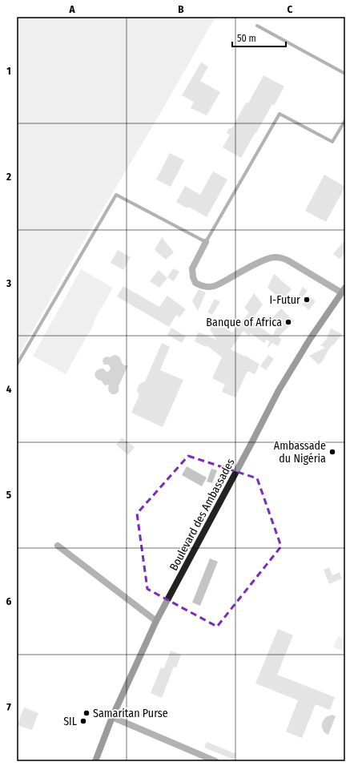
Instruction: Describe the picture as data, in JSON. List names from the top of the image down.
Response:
{
  "streets": {
    "main road": ["Boulevard des Ambassades"]
  },
  "places": [
    "I-Futur",
    "Banque of Africa",
    "Ambassade du Nigéria",
    "Samaritan Purse",
    "SIL"
  ],
  "scale_bar": "50 m",
  "grid": {
    "columns": ["A", "B", "C"],
    "rows": [
      "1",
      "2",
      "3",
      "4",
      "5",
      "6",
      "7"
    ]
  }
}
